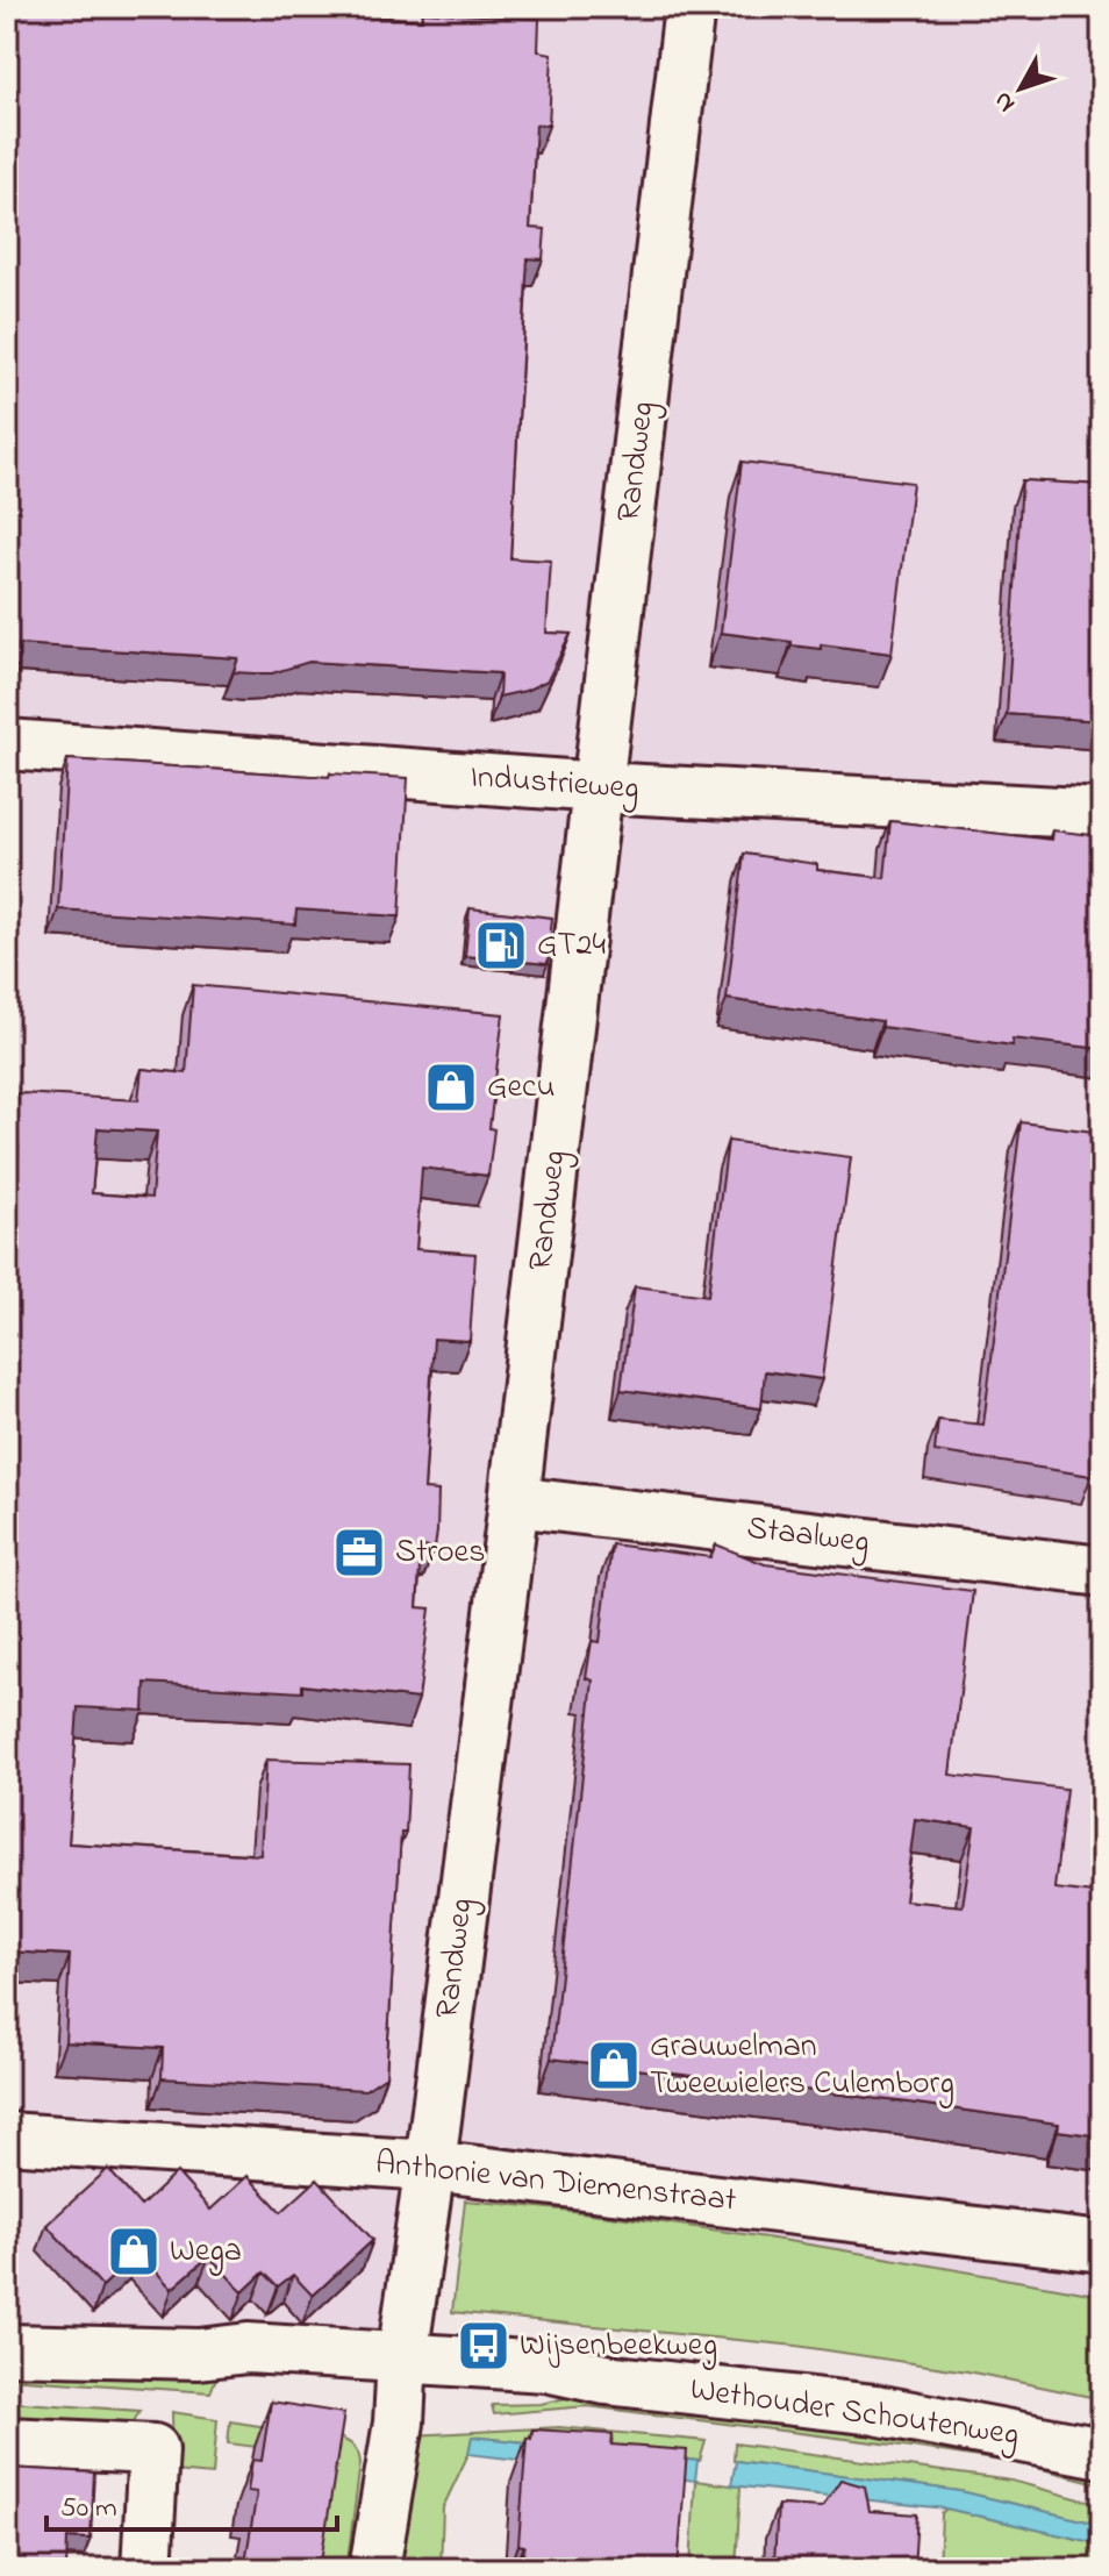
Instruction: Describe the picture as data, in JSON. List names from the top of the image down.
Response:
{
  "streets": {
    "street": [
      "Randweg",
      "Industrieweg",
      "Staalweg",
      "Anthonie van Diemenstraat",
      "Wethouder Schoutenweg"
    ]
  },
  "crossings": [
    ["Randweg", "Industrieweg"],
    ["Randweg", "Staalweg"],
    ["Randweg", "Anthonie van Diemenstraat"],
    ["Randweg", "Wethouder Schoutenweg"]
  ],
  "places": {
    "fuel station": ["GT24"],
    "shop": ["Gecu", "Grauwelman Tweewielers Culemborg", "Wega"],
    "office": ["Stroes"],
    "bus stop": ["Wijsenbeekweg"]
  },
  "scale_bar": "50 m",
  "north": "bottom left"
}
